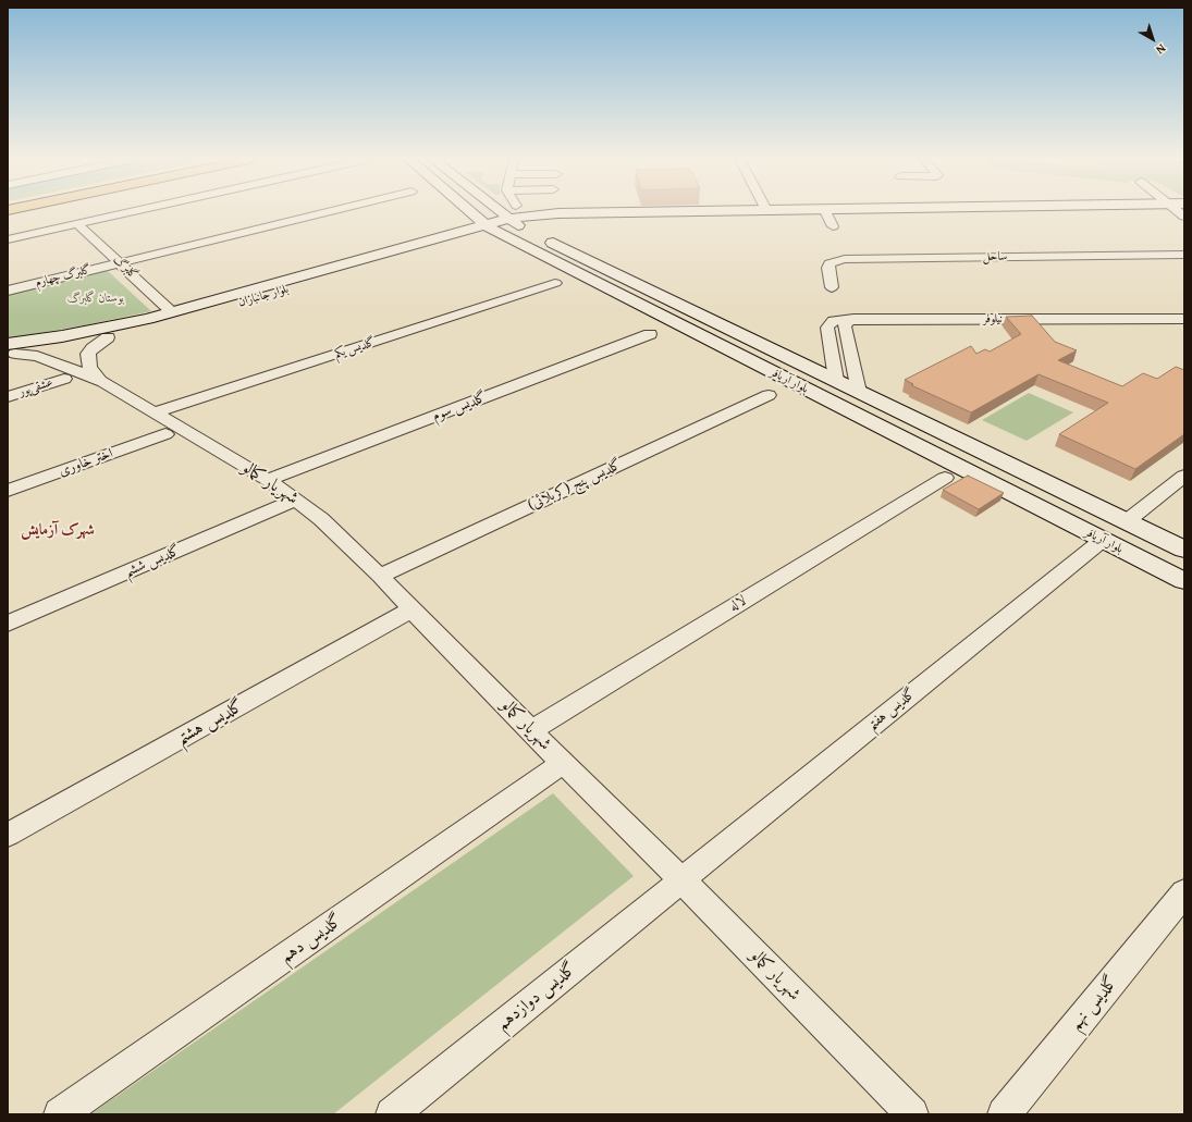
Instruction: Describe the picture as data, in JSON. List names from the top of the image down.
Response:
{
  "streets": {
    "main road": ["بلوار جانبازان", "بلوار آریافر"],
    "street": [
      "ساحل",
      "گلبرگ",
      "گلبرگ چهارم",
      "نیلوفر",
      "گلدیس یکم",
      "عشقی‌پور",
      "گلدیس سوم",
      "اختر خاوری",
      "شهریار کمالو",
      "گلدیس پنج (کربلائی)",
      "گلدیس ششم",
      "لاله",
      "گلدیس هفتم",
      "گلدیس هشتم",
      "گلدیس دهم",
      "گلدیس دوازدهم",
      "گلدیس نهم"
    ]
  },
  "crossings": [
    ["گلبرگ", "گلبرگ چهارم"],
    ["گلبرگ", "بلوار جانبازان"],
    ["بلوار جانبازان", "بلوار آریافر"],
    ["بلوار جانبازان", "شهریار کمالو"],
    ["نیلوفر", "بلوار آریافر"],
    ["گلدیس یکم", "شهریار کمالو"],
    ["بلوار آریافر", "گلدیس هفتم"],
    ["گلدیس سوم", "شهریار کمالو"],
    ["شهریار کمالو", "گلدیس پنج (کربلائی)"],
    ["شهریار کمالو", "گلدیس ششم"],
    ["شهریار کمالو", "لاله"],
    ["شهریار کمالو", "گلدیس هفتم"],
    ["شهریار کمالو", "گلدیس هشتم"],
    ["شهریار کمالو", "گلدیس دهم"],
    ["شهریار کمالو", "گلدیس دوازدهم"],
    ["گلدیس هفتم", "گلدیس دوازدهم"]
  ],
  "districts": ["شهرک آزمایش"],
  "parks": ["بوستان گلبرگ"],
  "north": "bottom right"
}
